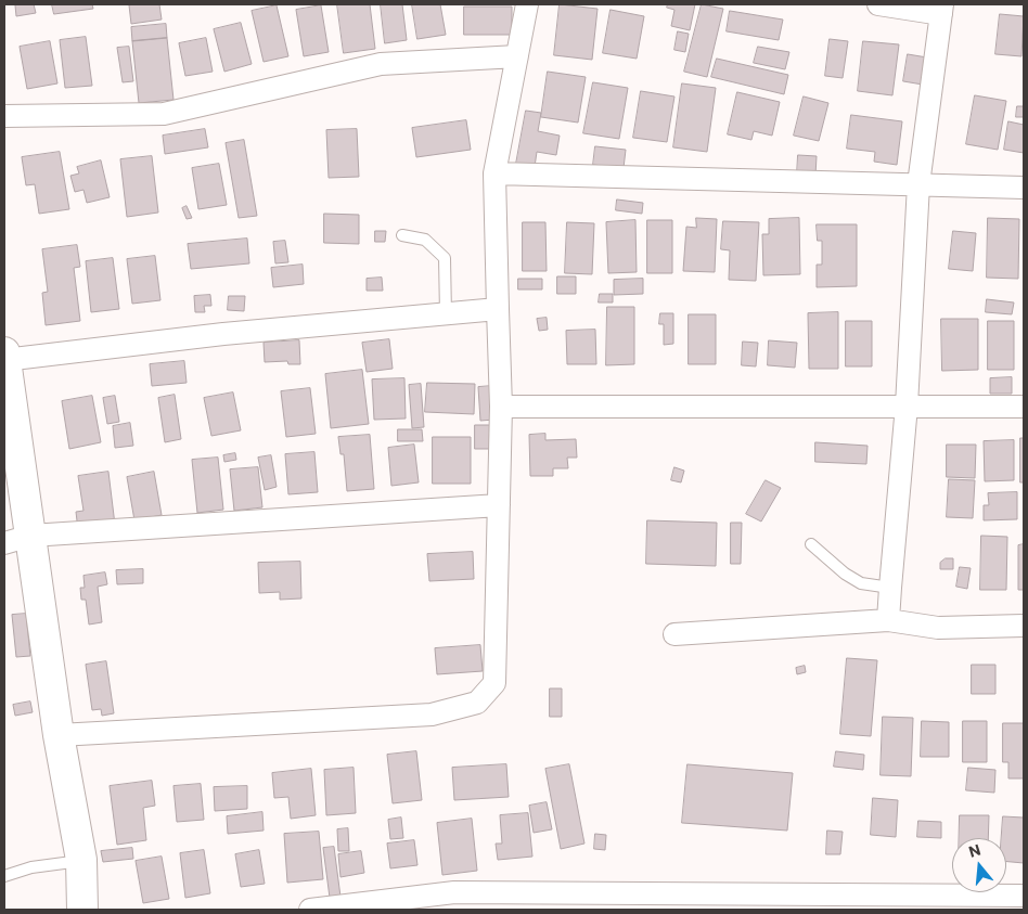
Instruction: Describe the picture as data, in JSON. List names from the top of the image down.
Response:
{
  "north": "top"
}
